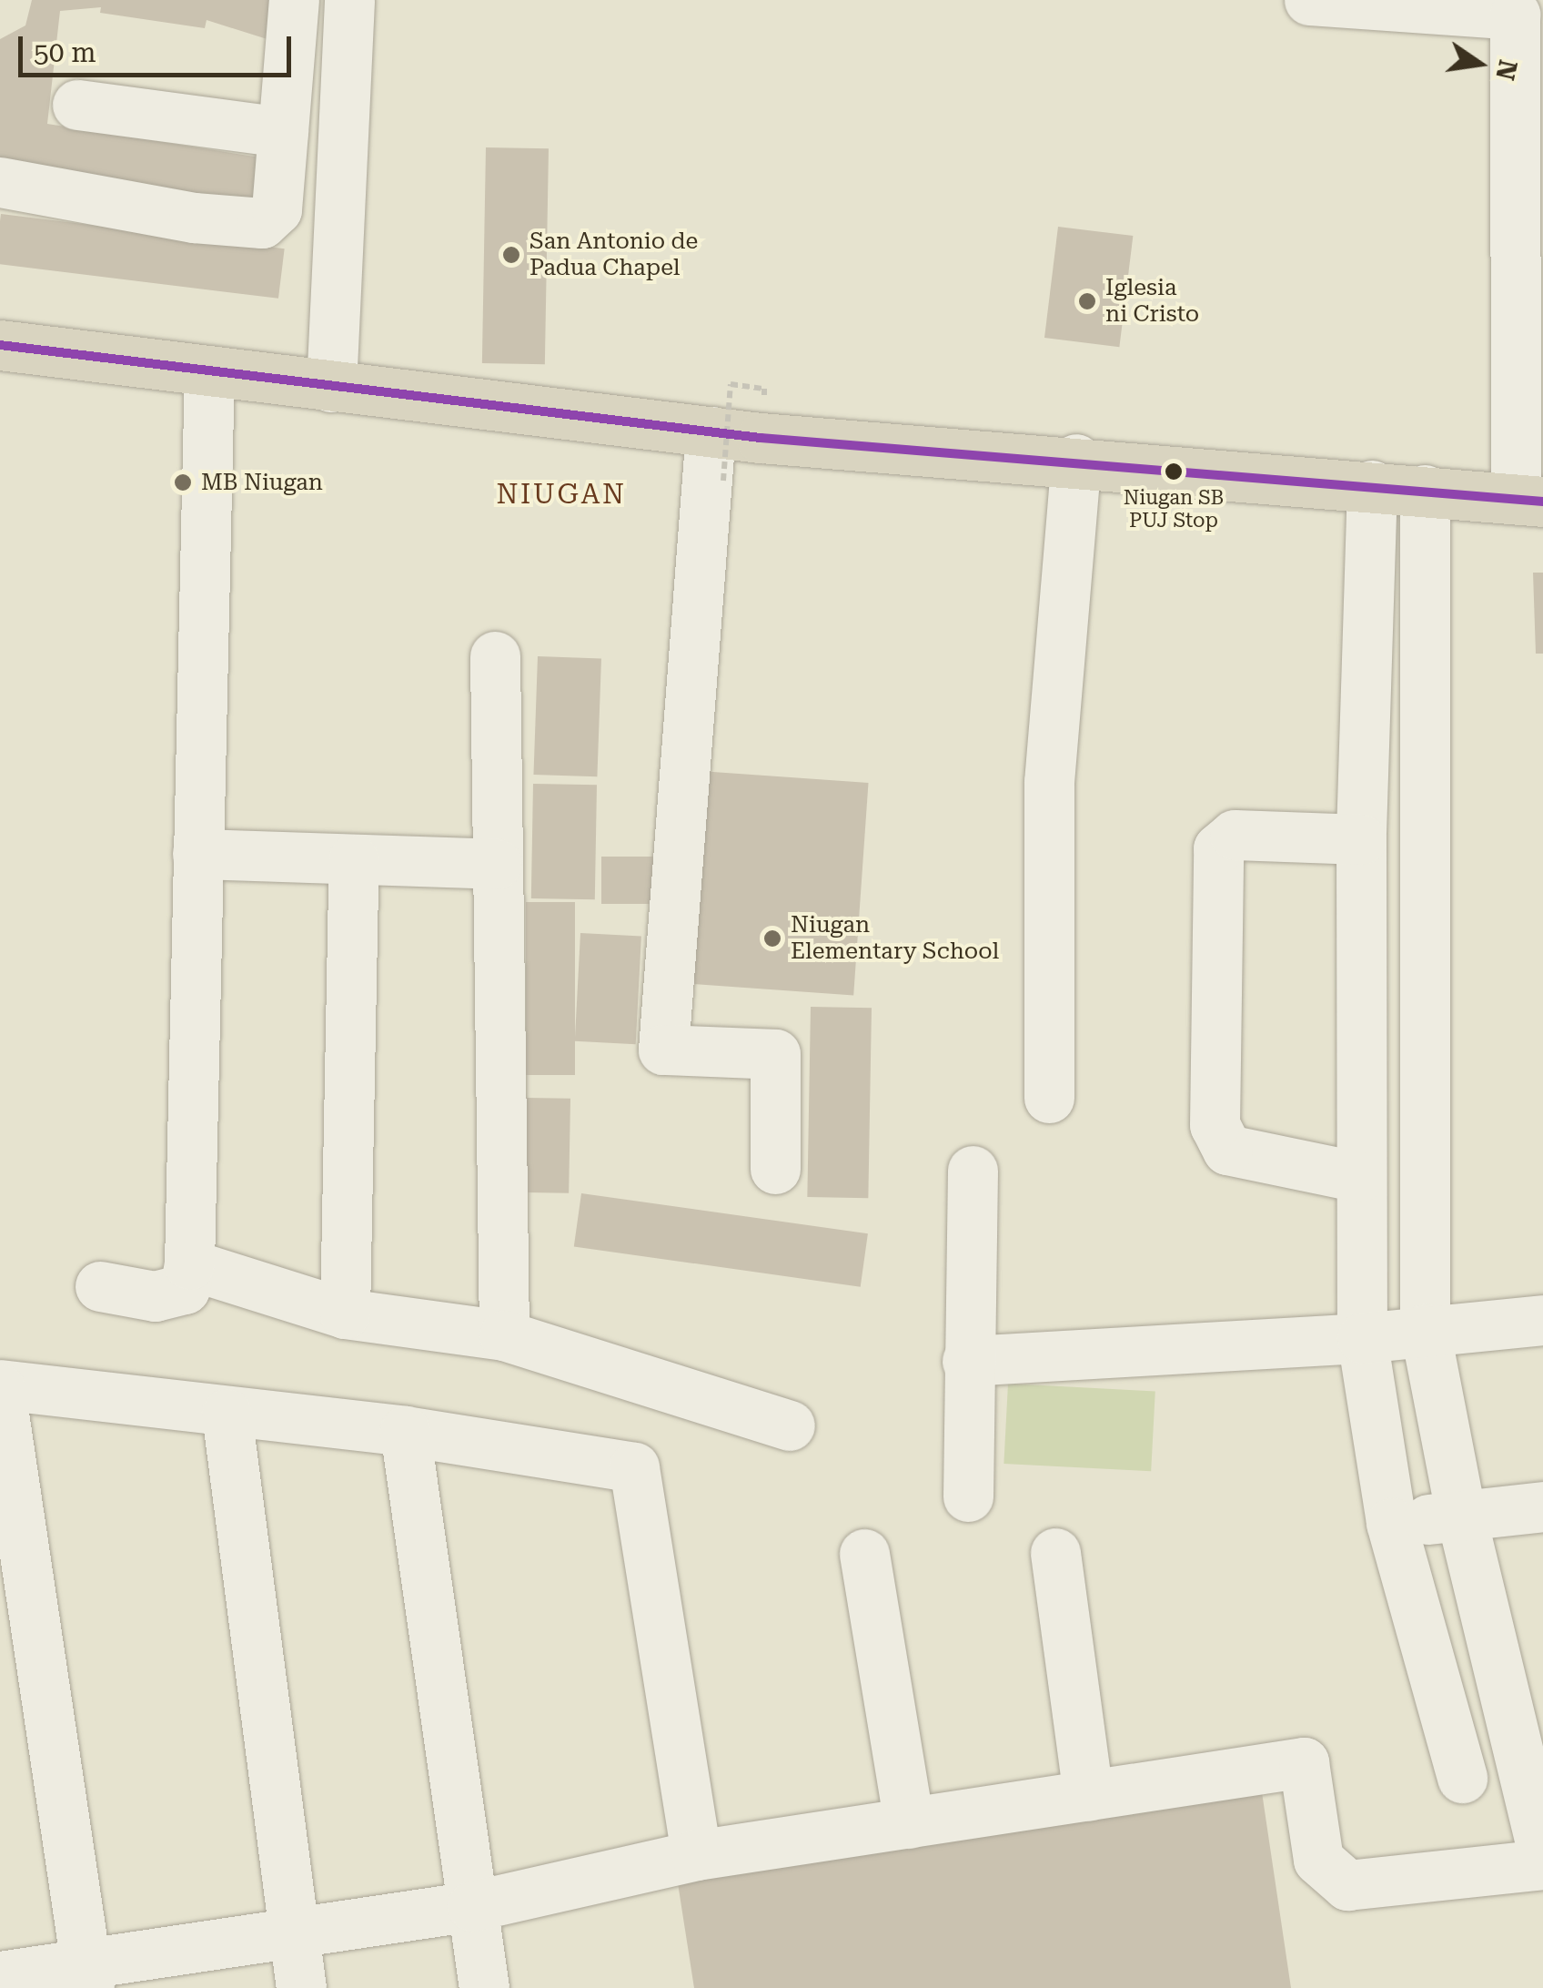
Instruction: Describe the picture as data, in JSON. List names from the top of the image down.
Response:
{
  "districts": ["NIUGAN"],
  "places": [
    "San Antonio de Padua Chapel",
    "Iglesia ni Cristo",
    "Niugan SB PUJ Stop",
    "MB Niugan",
    "Niugan Elementary School"
  ],
  "scale_bar": "50 m",
  "north": "right"
}
